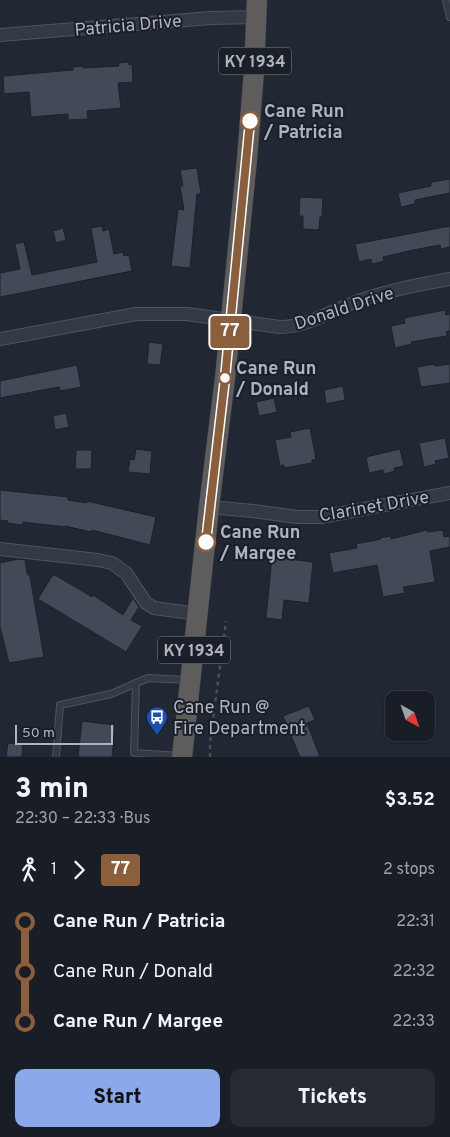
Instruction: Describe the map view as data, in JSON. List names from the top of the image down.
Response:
{
  "streets": {
    "highway": ["KY 1934"],
    "street": ["Patricia Drive", "Donald Drive", "Clarinet Drive"]
  },
  "crossings": [
    ["Patricia Drive", "KY 1934"],
    ["KY 1934", "Donald Drive"],
    ["KY 1934", "Clarinet Drive"]
  ],
  "places": {
    "other": ["Cane Run / Patricia", "Cane Run / Donald", "Cane Run / Margee"],
    "bus stop": ["Cane Run @ Fire Department"]
  },
  "lines": ["bus line 77"],
  "scale_bar": "50 m",
  "north": "bottom right",
  "page": {
    "on_map": "77",
    "scale": "50 m",
    "heading": ["3 min", "22:30 – 22:33 · Bus", "$3.52"],
    "legs": ["1", "77", "2 stops"],
    "list": [
      {
        "name": "Cane Run / Patricia",
        "value": "22:31"
      },
      {
        "name": "Cane Run / Donald",
        "value": "22:32"
      },
      {
        "name": "Cane Run / Margee",
        "value": "22:33"
      }
    ],
    "buttons": ["Start", "Tickets"]
  }
}
